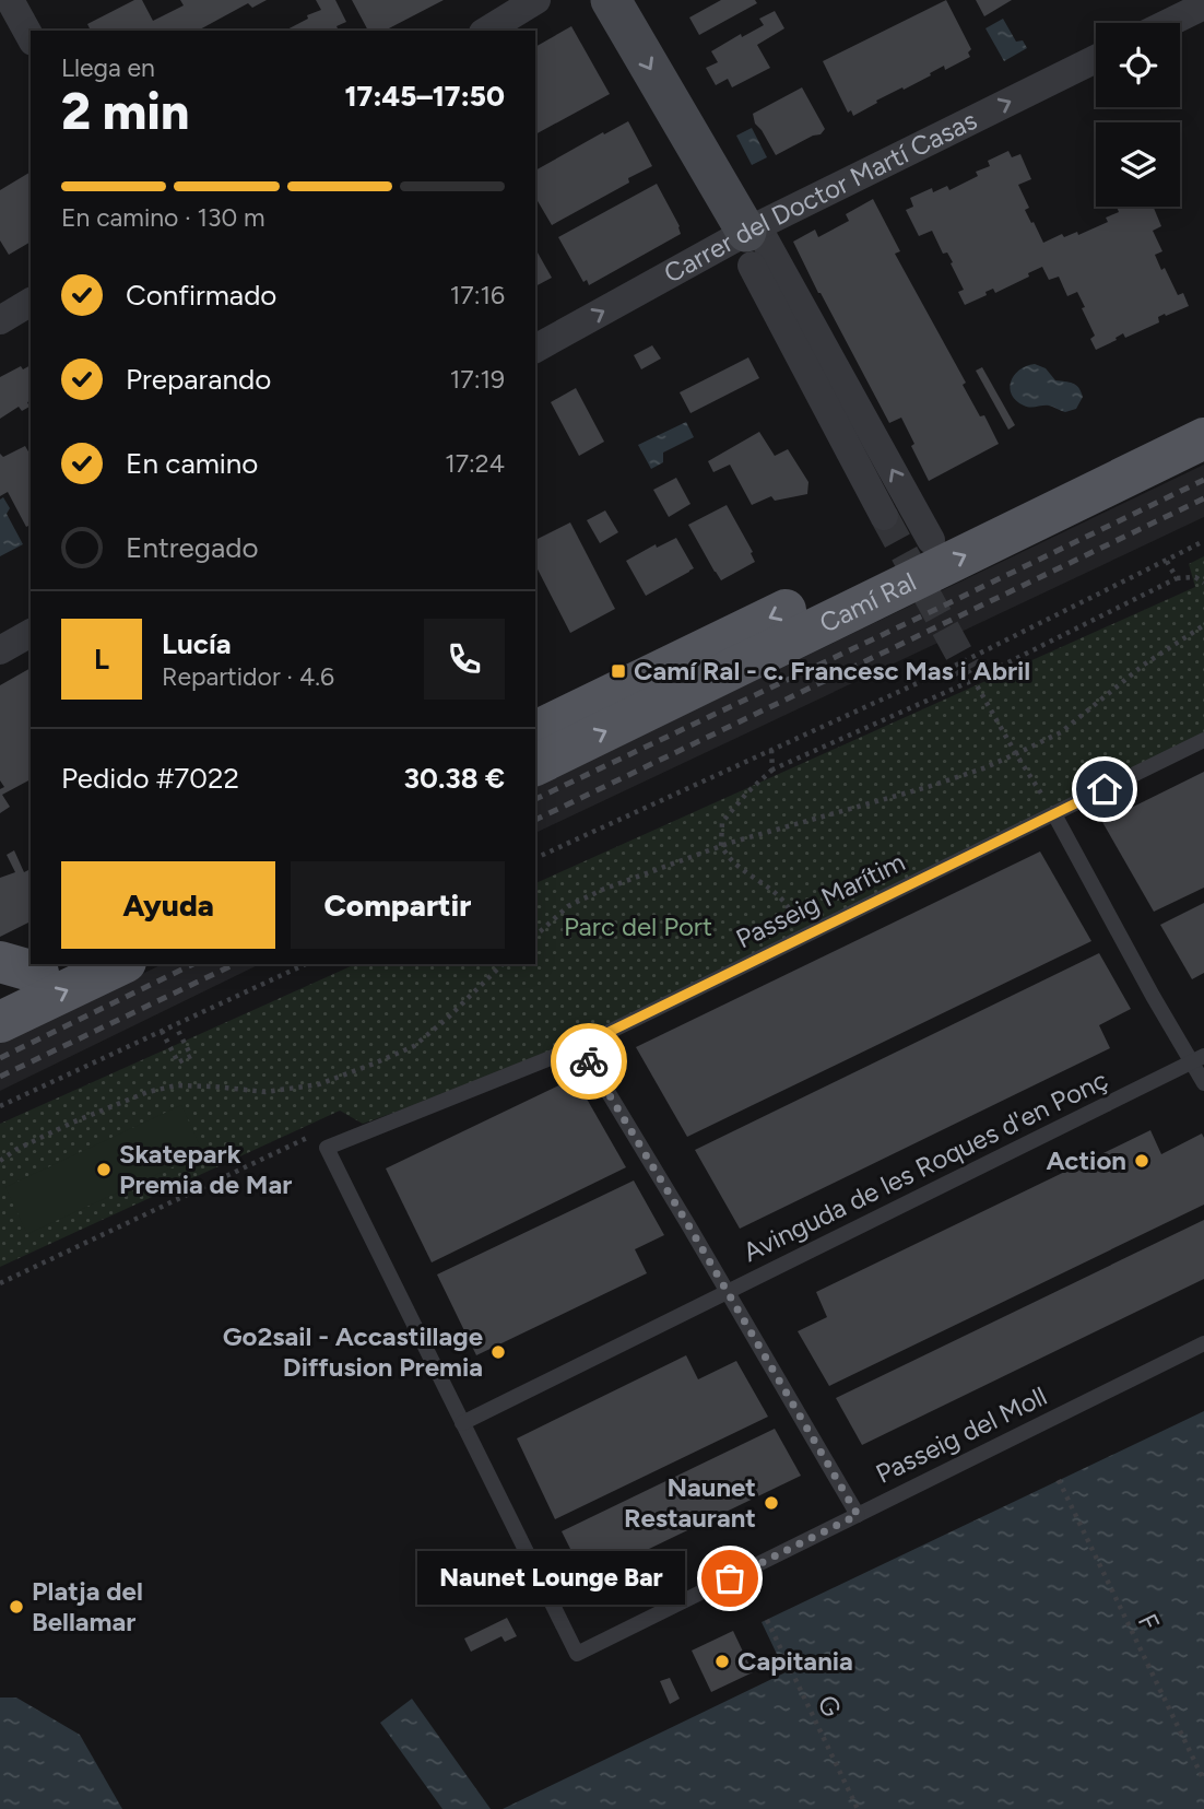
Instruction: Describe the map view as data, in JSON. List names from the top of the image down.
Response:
{
  "streets": {
    "main road": ["Camí Ral"],
    "street": ["Carrer del Doctor Martí Casas"],
    "lane": ["Passeig Marítim", "Avinguda de les Roques d'en Ponç", "Passeig del Moll"],
    "path": ["F", "G"]
  },
  "crossings": [
    ["Avinguda de les Roques d'en Ponç", "Passeig del Moll"]
  ],
  "one_way": ["Carrer del Doctor Martí Casas"],
  "parks": ["Parc del Port"],
  "places": {
    "transit": ["Camí Ral - c. Francesc Mas i Abril"],
    "other": [
      "Action",
      "Skatepark Premia de Mar",
      "Go2sail - Accastillage Diffusion Premia",
      "Naunet Restaurant",
      "Naunet Lounge Bar",
      "Platja del Bellamar",
      "Capitania"
    ]
  },
  "page": {
    "heading": ["2 min", "Llega en", "17:45–17:50"],
    "panel": [
      "Lucía",
      "Repartidor · 4.6",
      "Pedido #7022",
      "30.38 €"
    ],
    "bar": "En camino · 130 m",
    "list": [
      ["Confirmado", "17:16"],
      ["Preparando", "17:19"],
      ["En camino", "17:24"],
      "Entregado"
    ],
    "round": "L",
    "buttons": ["Ayuda", "Compartir"],
    "bubble": "Naunet Lounge Bar"
  }
}
